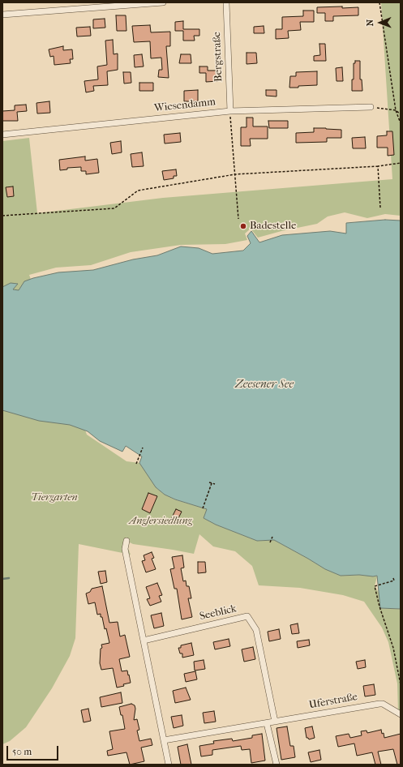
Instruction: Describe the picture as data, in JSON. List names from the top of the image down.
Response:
{
  "streets": {
    "street": [
      "Bergstraße",
      "Wiesendamm",
      "Seeblick",
      "Uferstraße"
    ]
  },
  "crossings": [
    ["Bergstraße", "Wiesendamm"],
    ["Seeblick", "Uferstraße"]
  ],
  "water": ["Zeesener See"],
  "parks": ["Tiergarten", "Anglersiedlung"],
  "places": ["Badestelle"],
  "scale_bar": "50 m",
  "north": "left"
}
